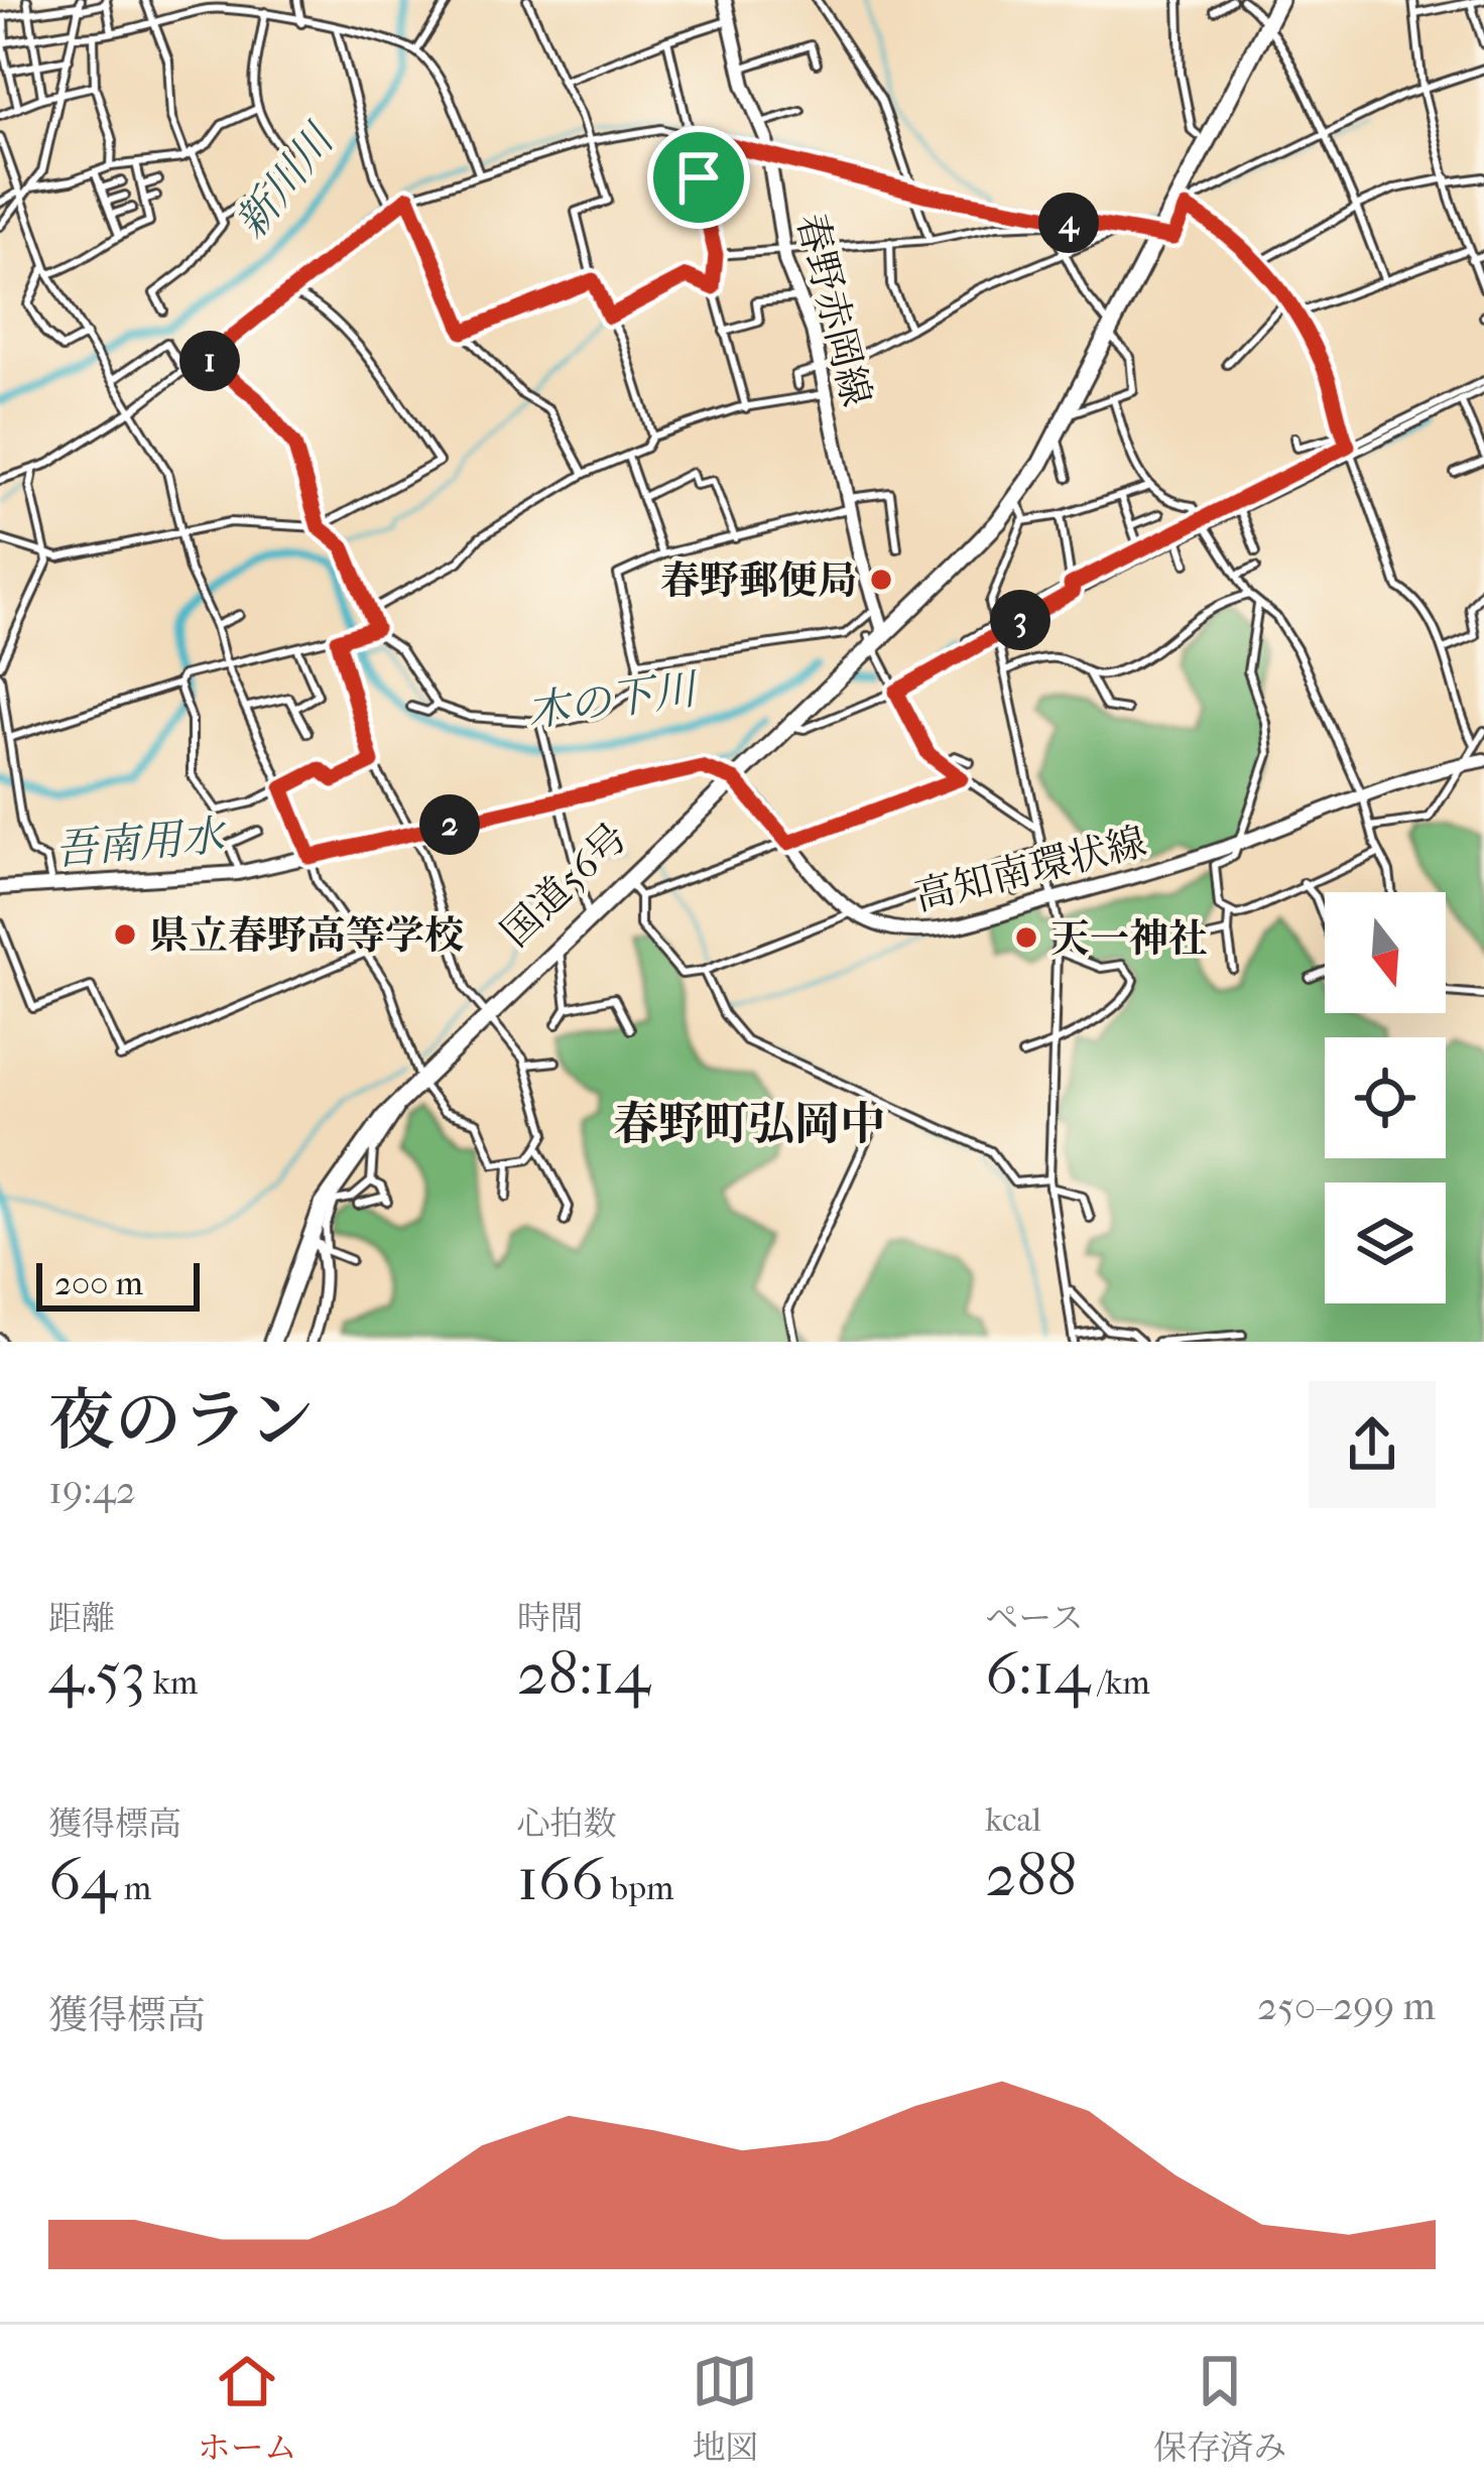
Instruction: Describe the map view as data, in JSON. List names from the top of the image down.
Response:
{
  "streets": {
    "highway": ["国道56号"],
    "main road": ["春野赤岡線", "高知南環状線"]
  },
  "crossings": [
    ["春野赤岡線", "国道56号"],
    ["高知南環状線", "国道56号"]
  ],
  "districts": ["春野町弘岡中"],
  "water": ["新川川", "木の下川", "吾南用水"],
  "places": ["春野郵便局", "県立春野高等学校", "天一神社"],
  "scale_bar": "200 m",
  "north": "bottom",
  "page": {
    "pins": [
      "4",
      "1",
      "3",
      "2"
    ],
    "scale": "200 m",
    "heading": ["夜のラン", "19:42"],
    "stats": [
      ["距離", "4.53 km"],
      ["時間", "28:14"],
      ["ペース", "6:14 /km"],
      ["獲得標高", "64 m"],
      ["心拍数", "166 bpm"],
      ["kcal", "288"]
    ],
    "chart": ["獲得標高", "250–299 m"],
    "tabs": ["ホーム", "地図", "保存済み"]
  }
}
